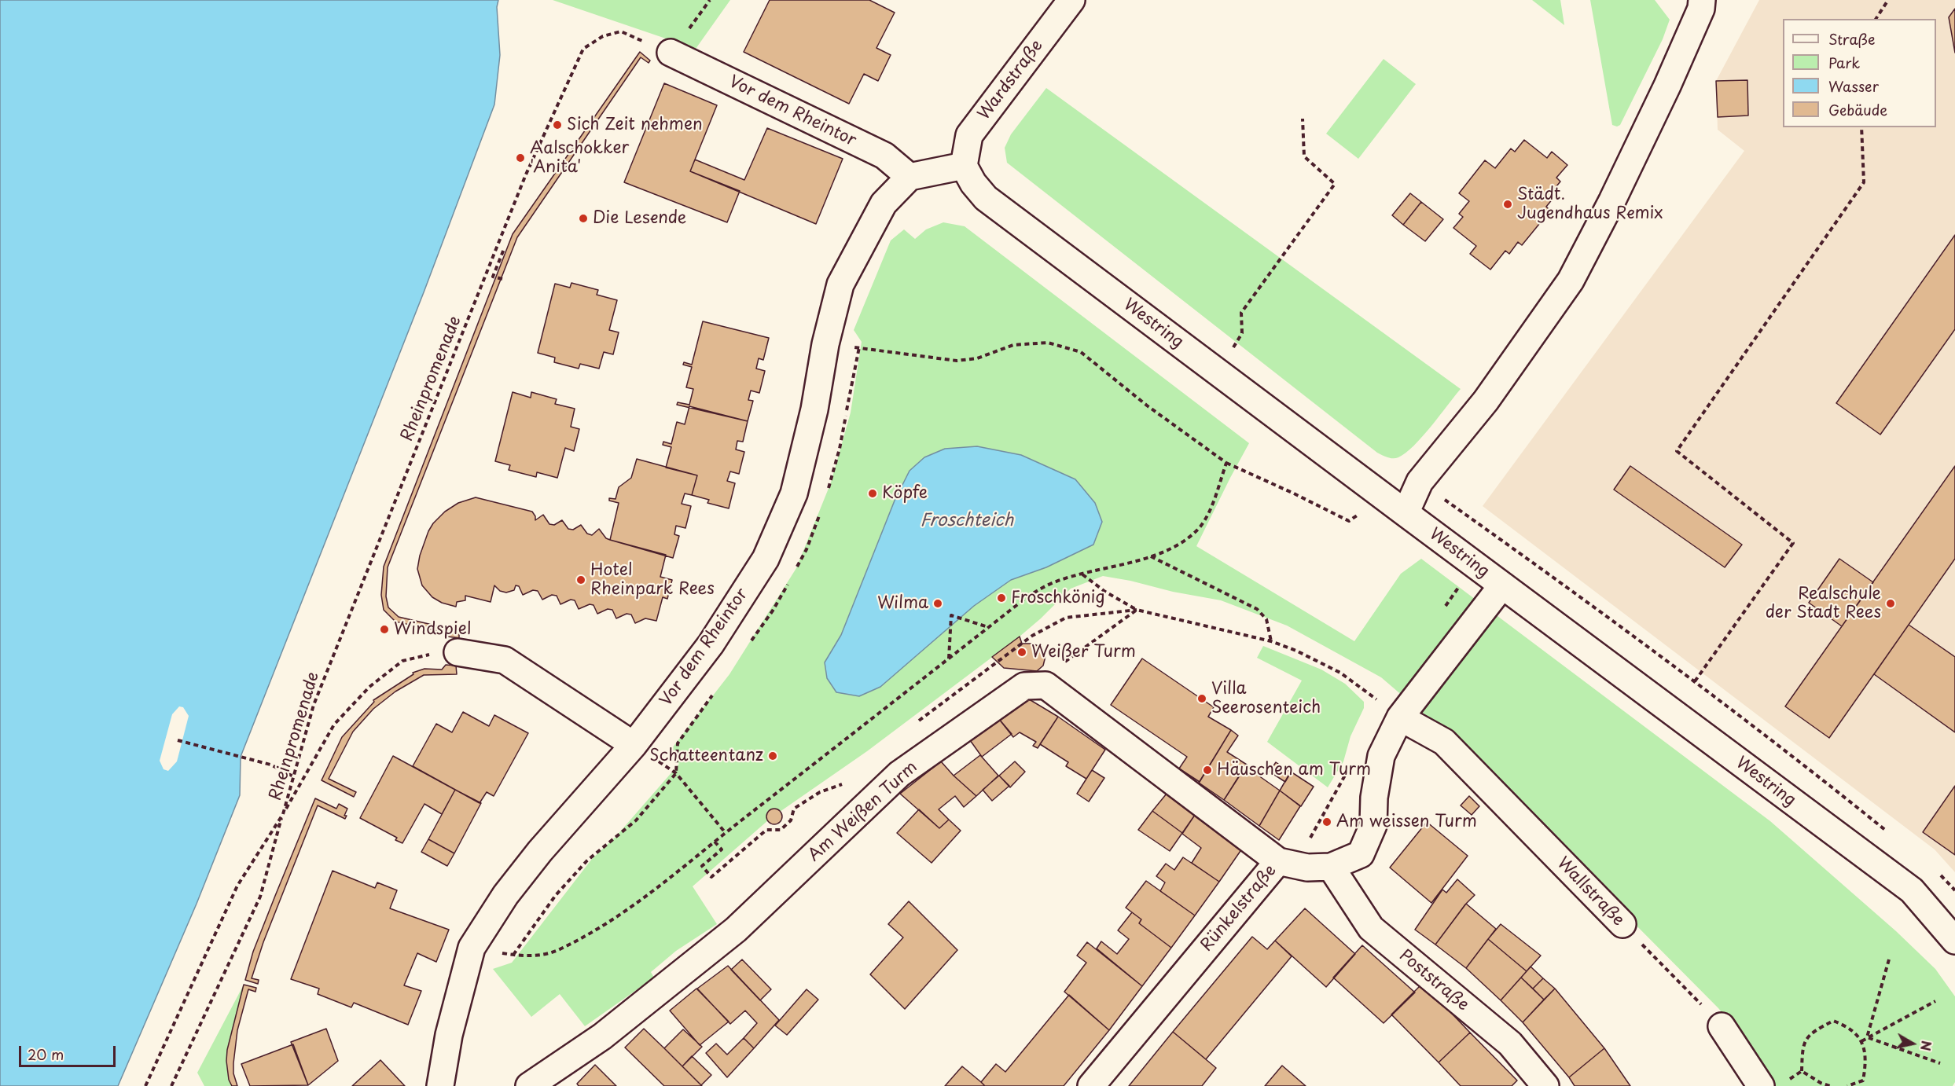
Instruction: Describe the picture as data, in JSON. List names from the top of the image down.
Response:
{
  "streets": {
    "street": [
      "Wardstraße",
      "Vor dem Rheintor",
      "Westring",
      "Am Weißen Turm",
      "Wallstraße",
      "Rünkelstraße",
      "Poststraße"
    ],
    "path": ["Rheinpromenade"]
  },
  "crossings": [
    ["Wardstraße", "Westring"],
    ["Vor dem Rheintor", "Rheinpromenade"],
    ["Westring", "Rünkelstraße"],
    ["Wallstraße", "Rünkelstraße"],
    ["Rünkelstraße", "Poststraße"]
  ],
  "water": ["Froschteich"],
  "places": [
    "Sich Zeit nehmen",
    "Aalschokker 'Anita'",
    "Städt. Jugendhaus Remix",
    "Die Lesende",
    "Köpfe",
    "Hotel Rheinpark Rees",
    "Froschkönig",
    "Wilma",
    "Realschule der Stadt Rees",
    "Windspiel",
    "Weißer Turm",
    "Villa Seerosenteich",
    "Schatteentanz",
    "Häuschen am Turm",
    "Am weissen Turm"
  ],
  "legend": [
    "Straße",
    "Park",
    "Wasser",
    "Gebäude"
  ],
  "scale_bar": "20 m",
  "north": "right"
}
